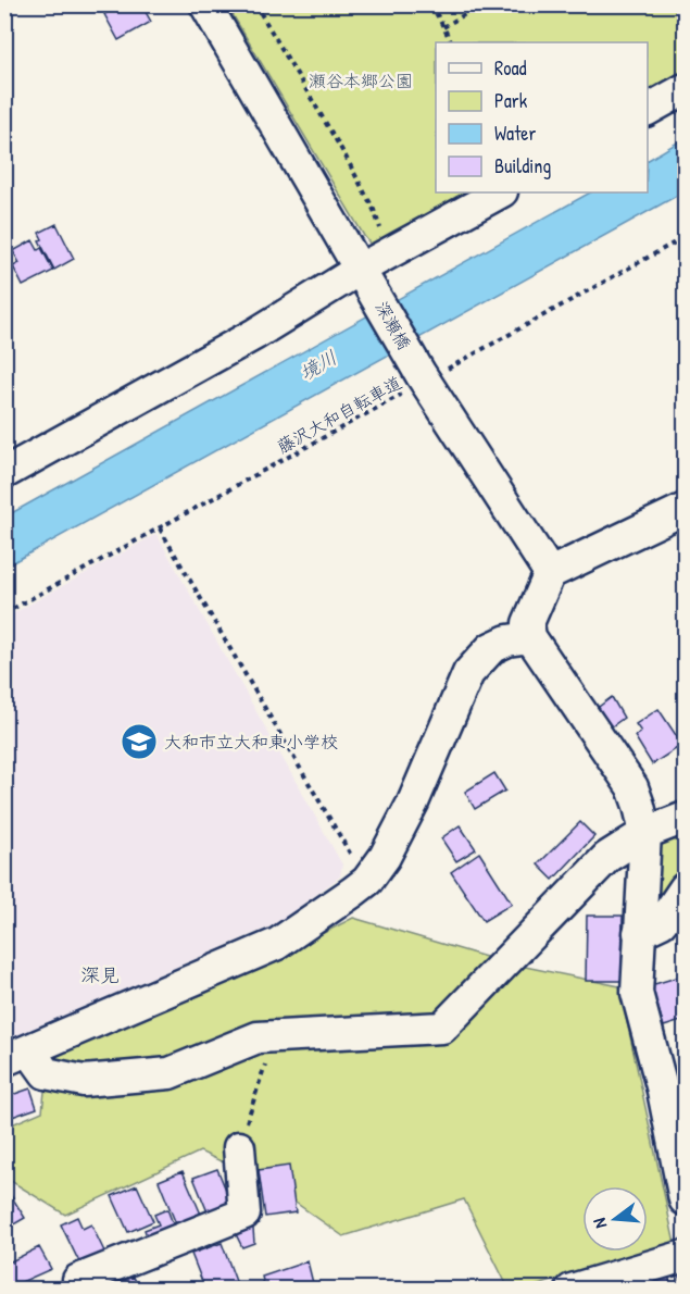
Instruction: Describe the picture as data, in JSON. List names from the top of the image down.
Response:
{
  "streets": {
    "street": ["深瀬橋"],
    "path": ["藤沢大和自転車道"]
  },
  "crossings": [
    ["深瀬橋", "藤沢大和自転車道"]
  ],
  "districts": ["深見"],
  "water": ["境川"],
  "parks": ["瀬谷本郷公園"],
  "places": {
    "school or university": ["大和市立大和東小学校"]
  },
  "legend": [
    "Road",
    "Park",
    "Water",
    "Building"
  ],
  "north": "left"
}
